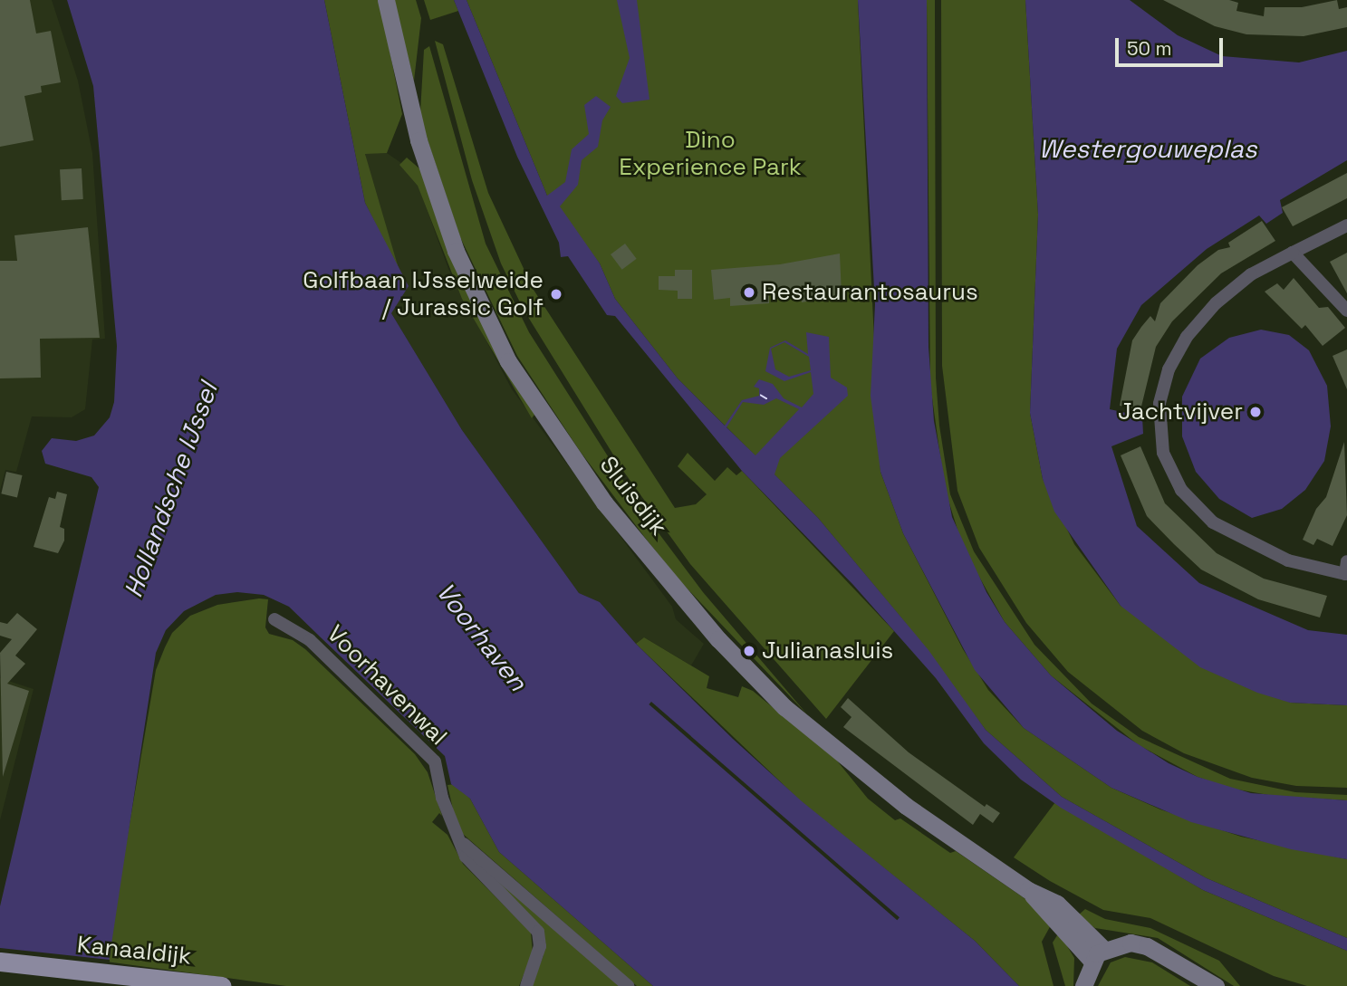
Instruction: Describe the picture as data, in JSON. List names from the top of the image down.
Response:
{
  "streets": {
    "main road": ["Kanaaldijk"],
    "street": ["Sluisdijk", "Voorhavenwal"]
  },
  "water": ["Westergouweplas", "Hollandsche IJssel", "Voorhaven"],
  "parks": ["Dino Experience Park"],
  "places": [
    "Restaurantosaurus",
    "Golfbaan IJsselweide / Jurassic Golf",
    "Jachtvijver",
    "Julianasluis"
  ],
  "scale_bar": "50 m"
}
